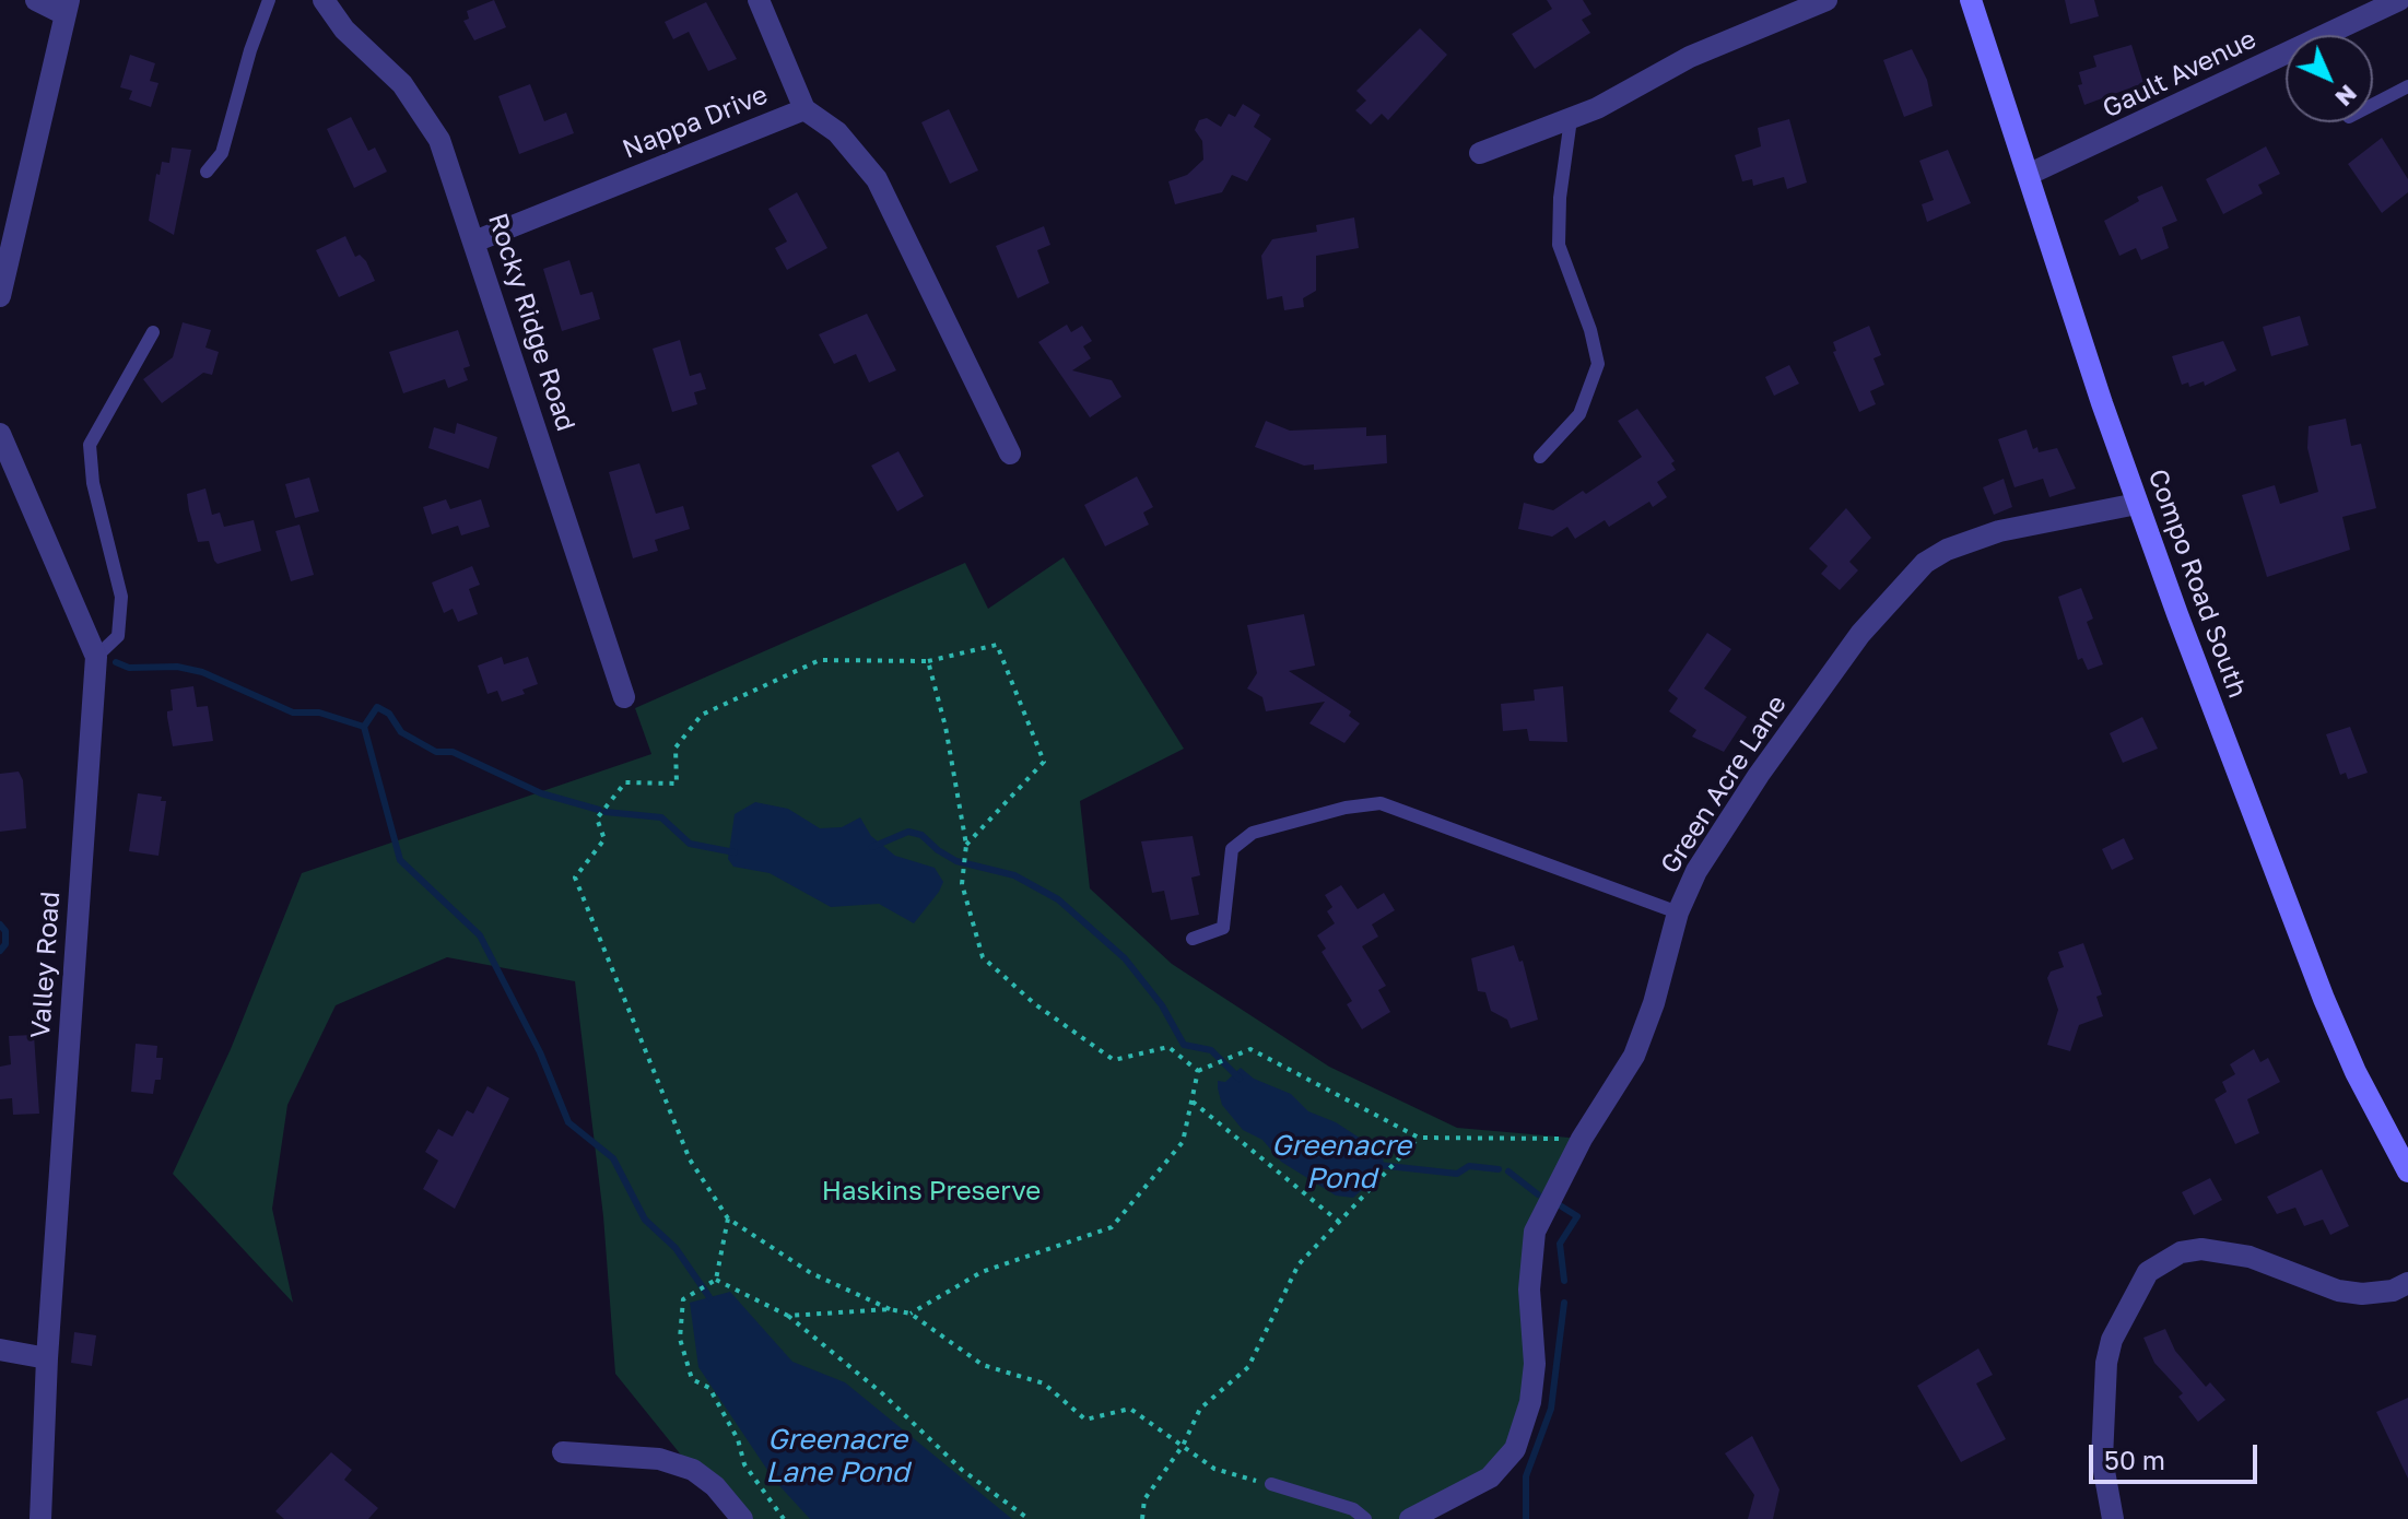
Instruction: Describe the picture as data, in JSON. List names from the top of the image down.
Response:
{
  "streets": {
    "main road": ["Compo Road South"],
    "street": [
      "Gault Avenue",
      "Nappa Drive",
      "Rocky Ridge Road",
      "Green Acre Lane",
      "Valley Road"
    ]
  },
  "crossings": [
    ["Gault Avenue", "Compo Road South"],
    ["Nappa Drive", "Rocky Ridge Road"],
    ["Compo Road South", "Green Acre Lane"]
  ],
  "water": ["Greenacre Pond", "Greenacre Lane Pond"],
  "parks": ["Haskins Preserve"],
  "scale_bar": "50 m",
  "north": "bottom right"
}
